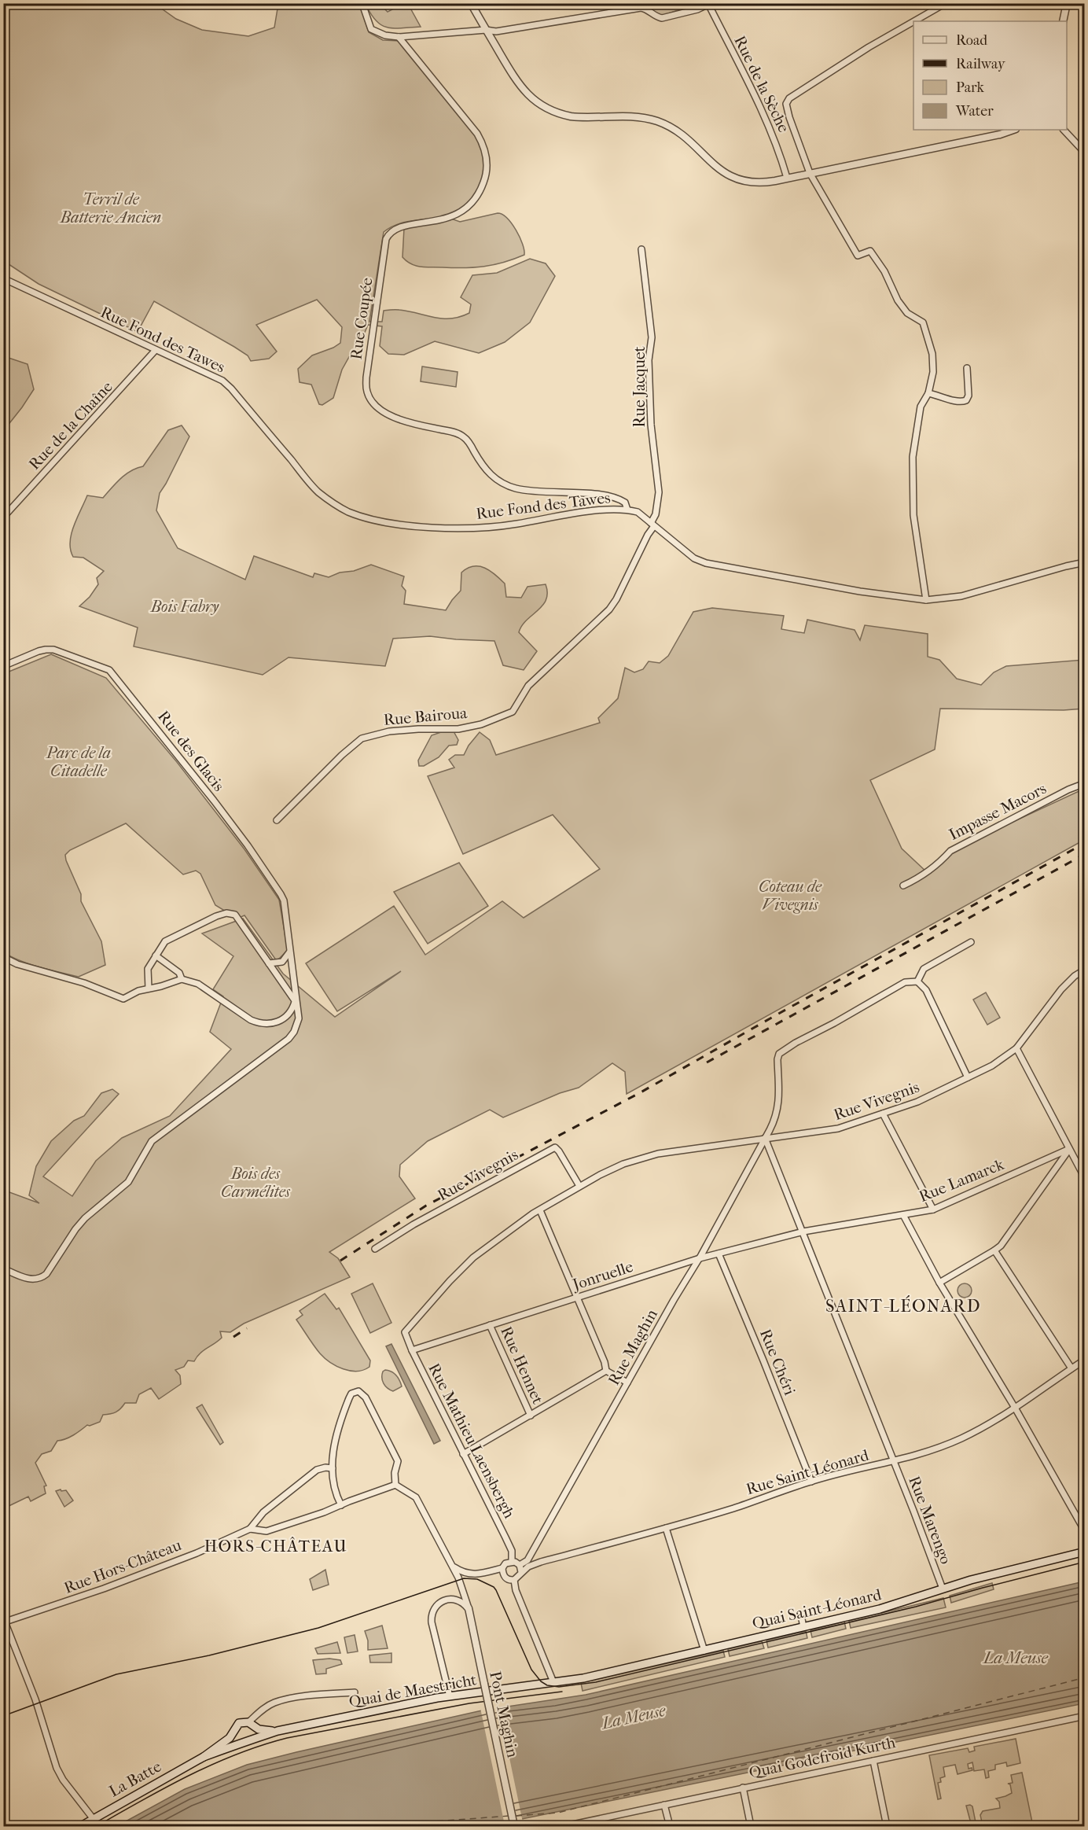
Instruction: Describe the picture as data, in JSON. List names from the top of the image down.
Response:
{
  "streets": {
    "main road": ["Quai Saint-Léonard", "Quai de Maestricht", "La Batte"],
    "street": [
      "Rue de la Sèche",
      "Rue Coupée",
      "Rue Fond des Tawes",
      "Rue Jacquet",
      "Rue de la Chaîne",
      "Rue Bairoua",
      "Rue des Glacis",
      "Impasse Macors",
      "Rue Vivegnis",
      "Rue Lamarck",
      "Jonruelle",
      "Rue Maghin",
      "Rue Chéri",
      "Rue Hennet",
      "Rue Mathieu Laensbergh",
      "Rue Saint-Léonard",
      "Rue Marengo",
      "Rue Hors-Château",
      "Pont Maghin",
      "Quai Godefroid Kurth"
    ]
  },
  "crossings": [
    ["Rue Coupée", "Rue Fond des Tawes"],
    ["Rue Fond des Tawes", "Rue Jacquet"],
    ["Rue Fond des Tawes", "Rue de la Chaîne"],
    ["Rue Fond des Tawes", "Rue Bairoua"],
    ["Rue Jacquet", "Rue Bairoua"],
    ["Rue Vivegnis", "Rue Maghin"],
    ["Rue Vivegnis", "Rue Mathieu Laensbergh"],
    ["Rue Vivegnis", "Rue Marengo"],
    ["Rue Lamarck", "Jonruelle"],
    ["Rue Lamarck", "Rue Marengo"],
    ["Jonruelle", "Rue Maghin"],
    ["Jonruelle", "Rue Chéri"],
    ["Jonruelle", "Rue Hennet"],
    ["Jonruelle", "Rue Mathieu Laensbergh"],
    ["Jonruelle", "Rue Marengo"],
    ["Rue Maghin", "Rue Mathieu Laensbergh"],
    ["Rue Maghin", "Rue Saint-Léonard"],
    ["Rue Maghin", "Rue Marengo"],
    ["Rue Chéri", "Rue Saint-Léonard"],
    ["Rue Mathieu Laensbergh", "Rue Saint-Léonard"],
    ["Rue Saint-Léonard", "Rue Marengo"],
    ["Rue Marengo", "Quai Saint-Léonard"],
    ["Quai Saint-Léonard", "Quai de Maestricht"],
    ["Quai de Maestricht", "La Batte"]
  ],
  "districts": ["SAINT-LÉONARD", "HORS-CHÂTEAU"],
  "water": ["La Meuse"],
  "parks": [
    "Terril de Batterie Ancien",
    "Bois Fabry",
    "Parc de la Citadelle",
    "Coteau de Vivegnis",
    "Bois des Carmélites"
  ],
  "legend": [
    "Road",
    "Railway",
    "Park",
    "Water"
  ]
}
